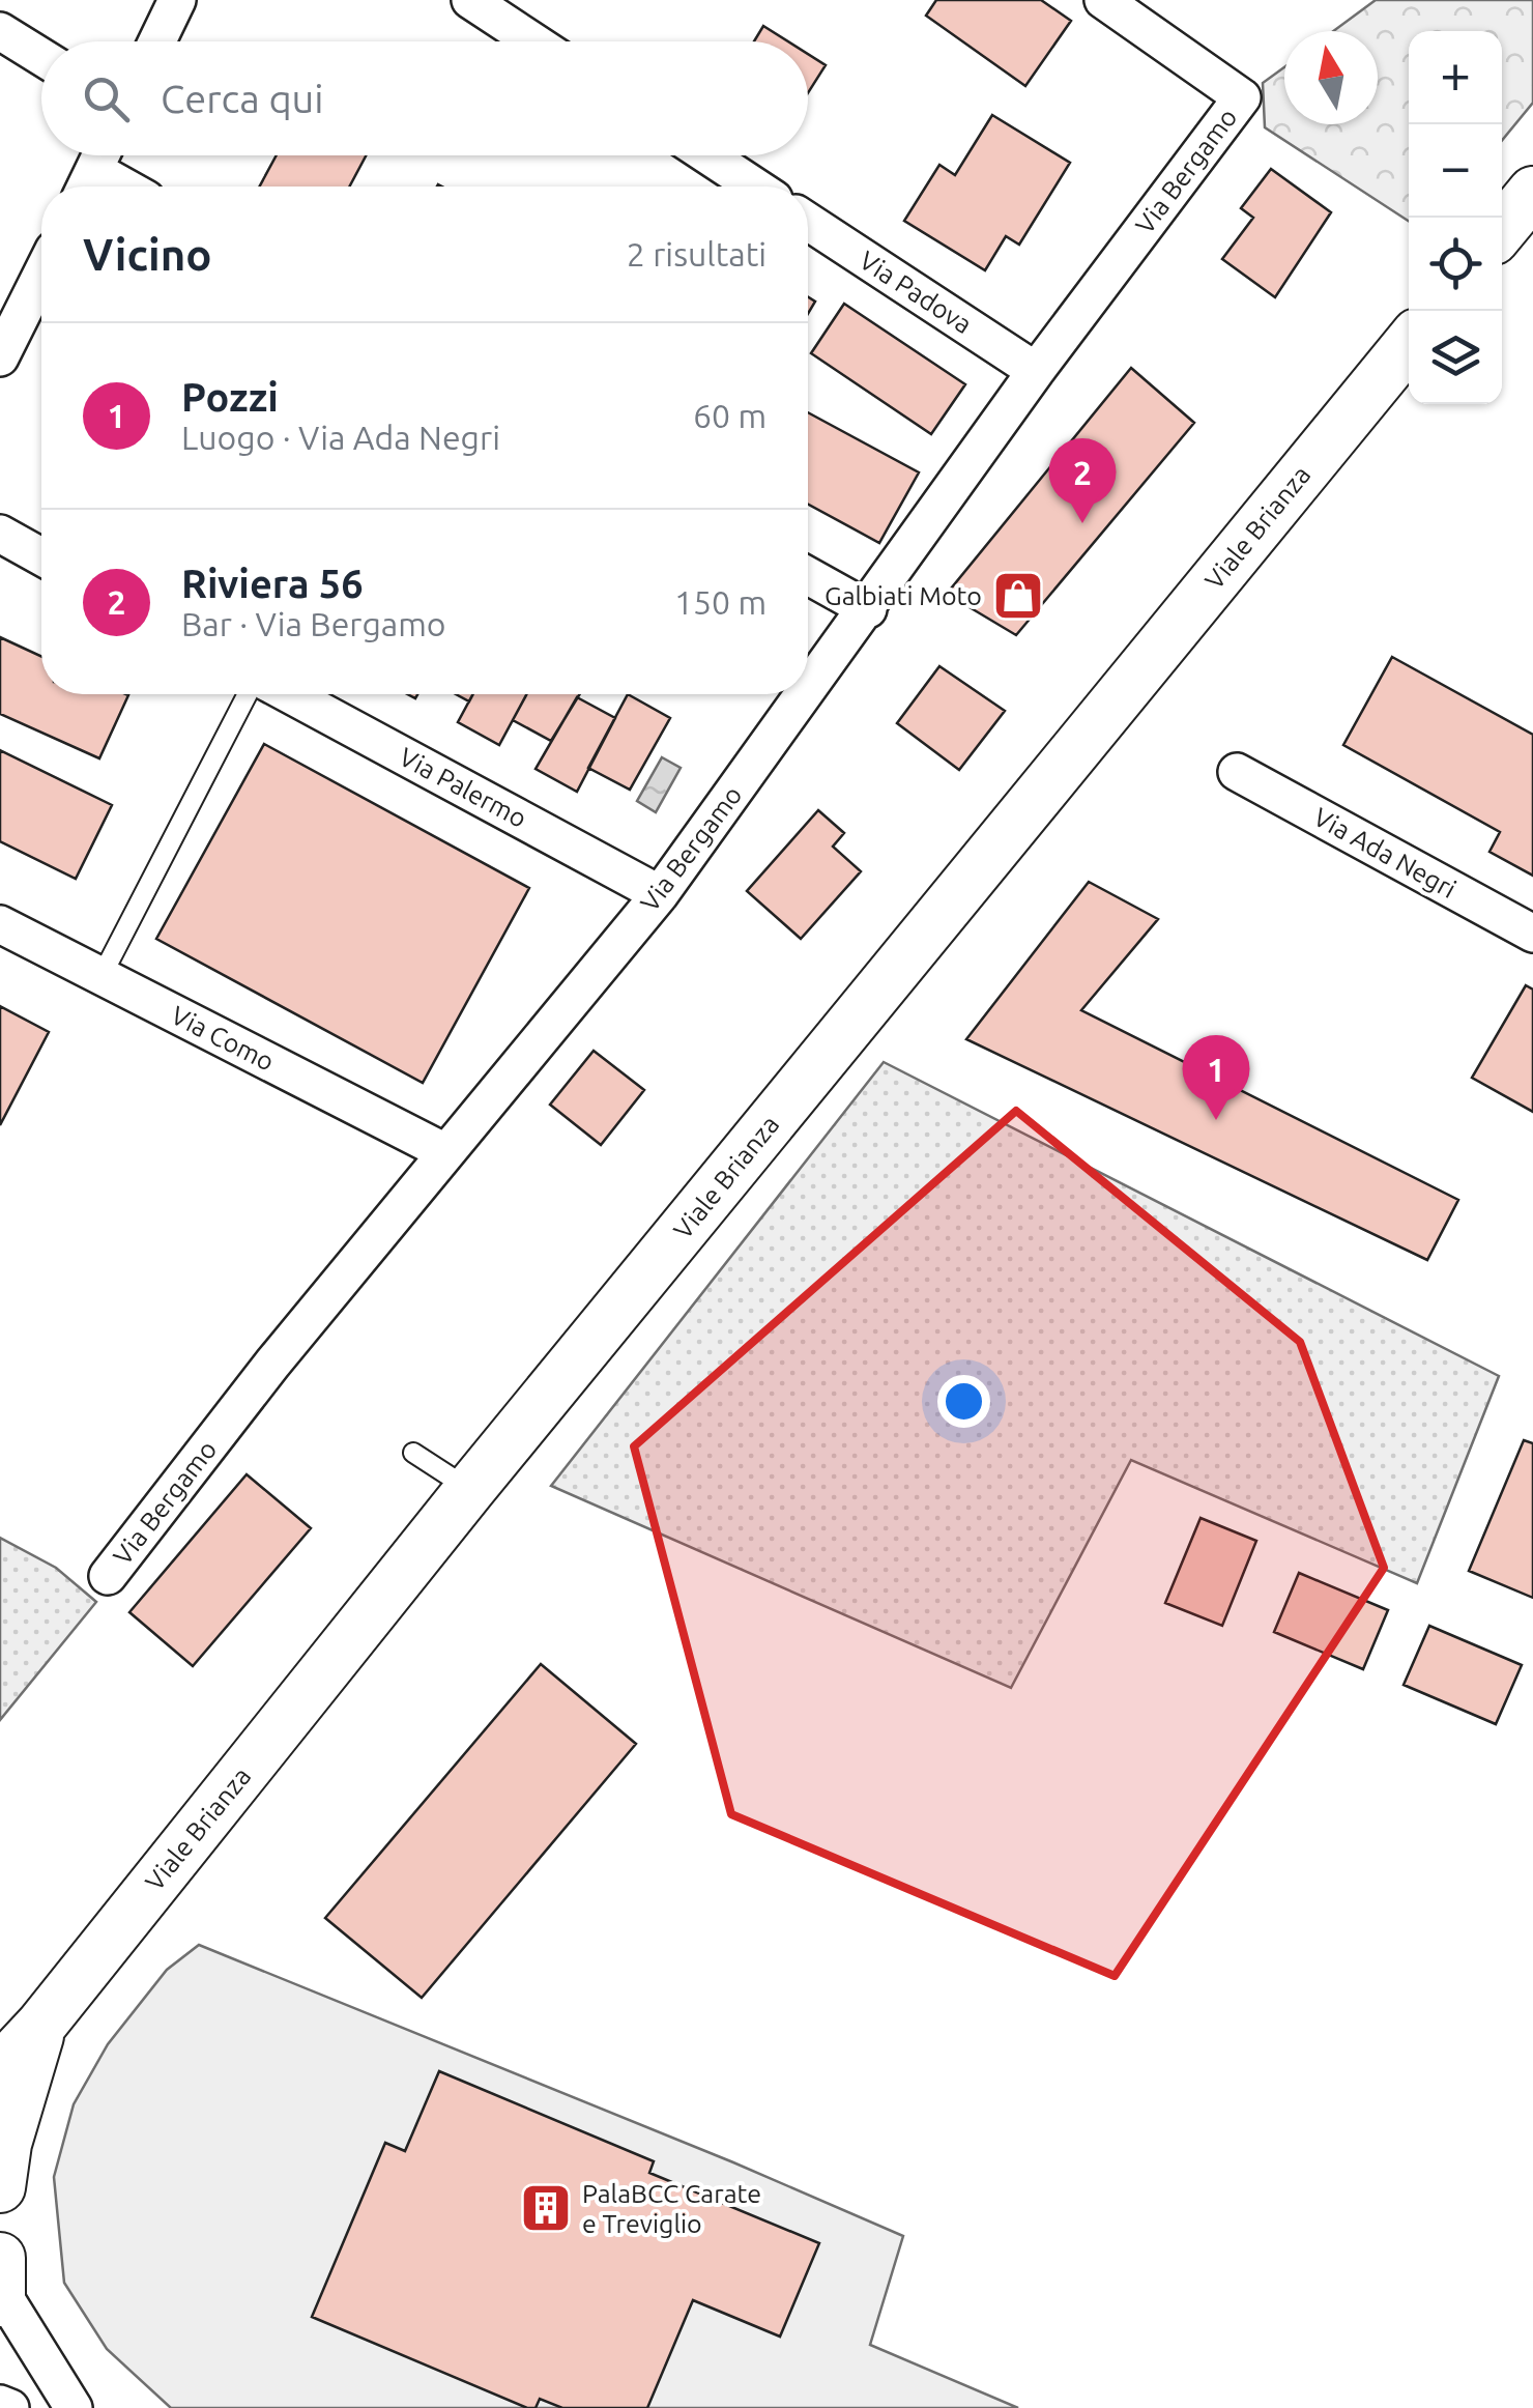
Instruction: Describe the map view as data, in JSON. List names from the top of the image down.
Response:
{
  "streets": {
    "main road": ["Viale Brianza"],
    "street": [
      "Via Bergamo",
      "Via Padova",
      "Via Palermo",
      "Via Ada Negri",
      "Via Como"
    ]
  },
  "crossings": [
    ["Via Bergamo", "Via Padova"],
    ["Via Bergamo", "Via Palermo"],
    ["Via Bergamo", "Via Como"]
  ],
  "places": {
    "shop": ["Galbiati Moto"],
    "building": ["PalaBCC Carate e Treviglio"]
  },
  "north": "top",
  "page": {
    "map_buttons": ["+", "−"],
    "search": "Cerca qui",
    "heading": ["Vicino", "2 risultati"],
    "list": [
      {
        "mark": "1",
        "name": "Pozzi",
        "note": "Luogo · Via Ada Negri",
        "value": "60 m"
      },
      {
        "mark": "2",
        "name": "Riviera 56",
        "note": "Bar · Via Bergamo",
        "value": "150 m"
      }
    ],
    "pins": ["2", "1"]
  }
}
